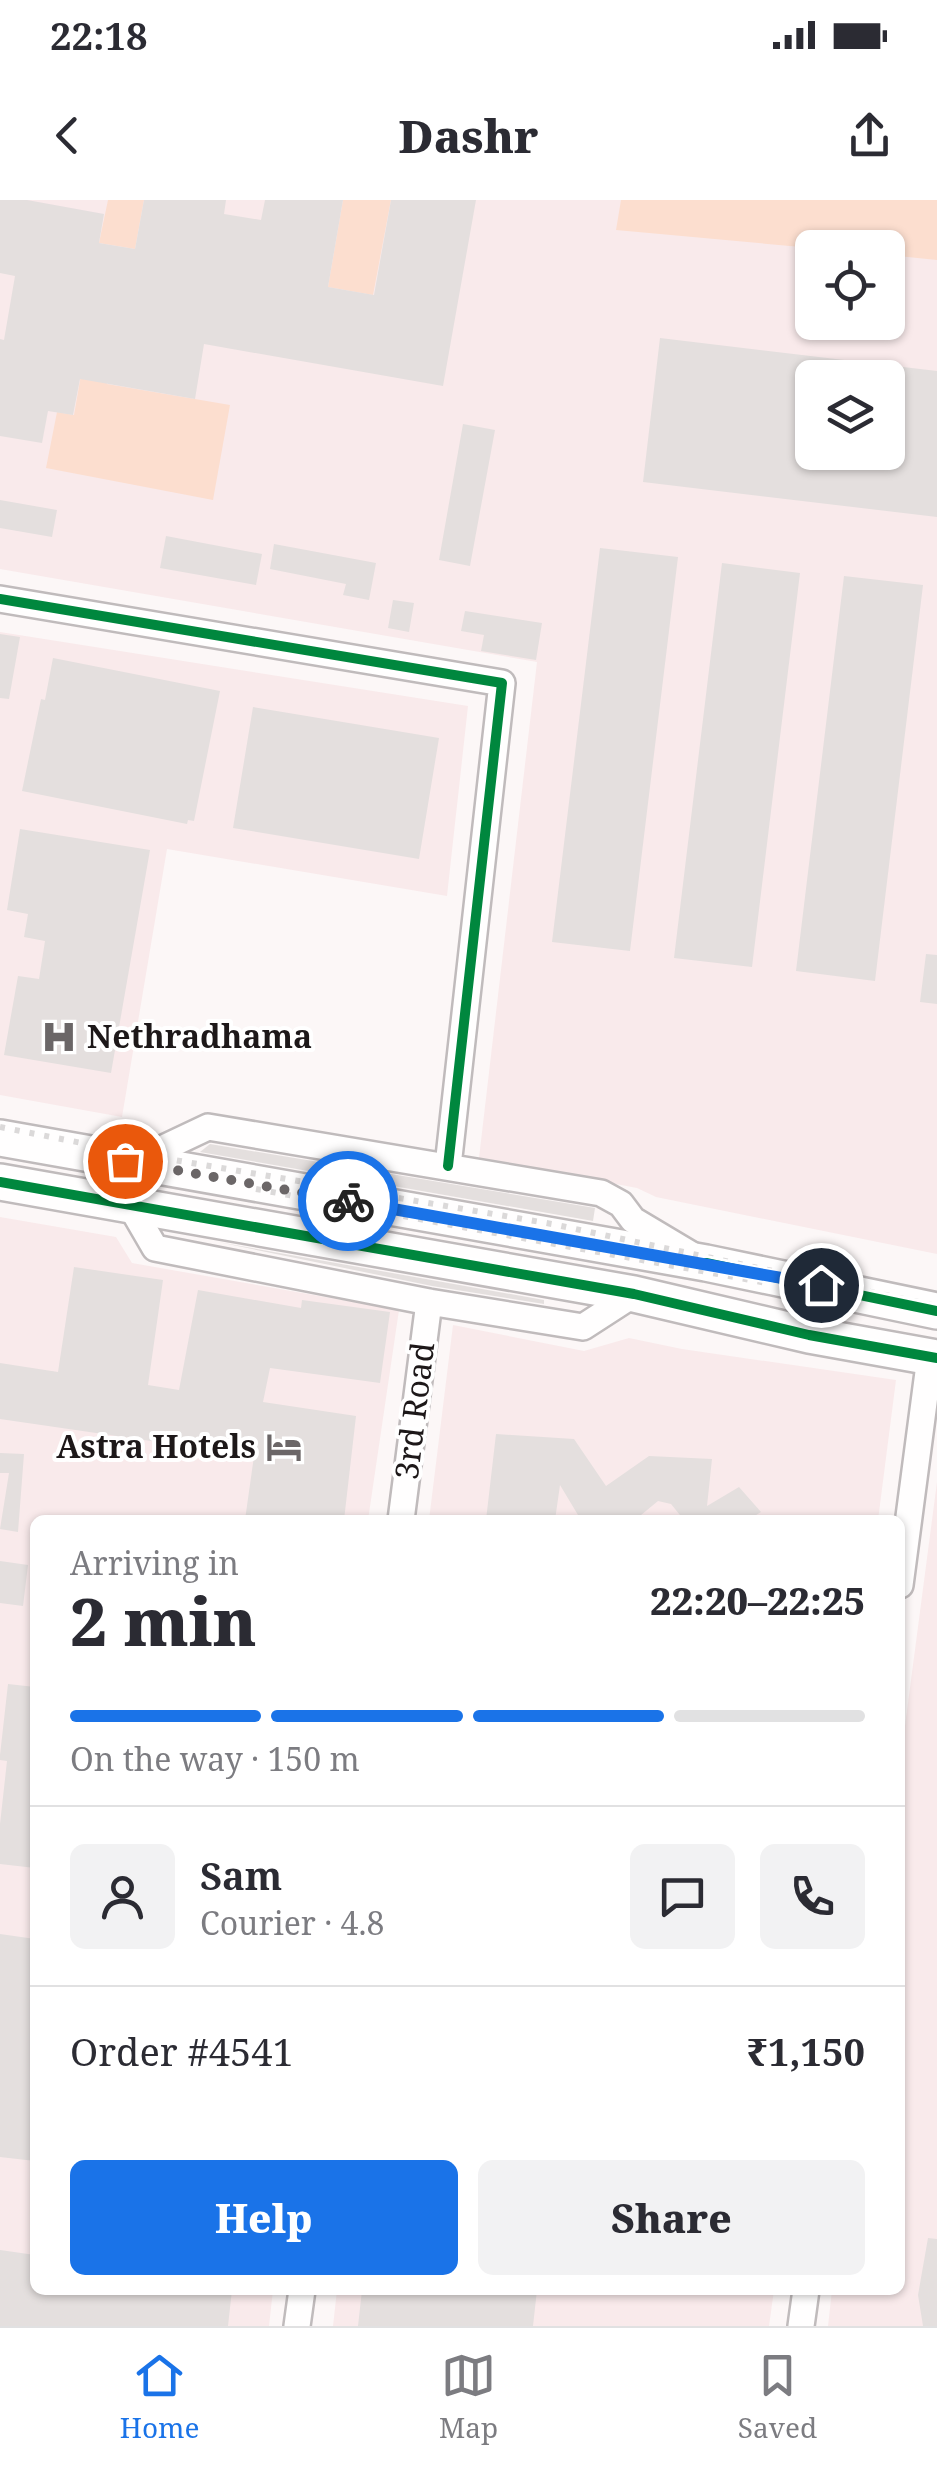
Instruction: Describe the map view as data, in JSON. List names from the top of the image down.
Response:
{
  "streets": {
    "street": ["3rd Road"]
  },
  "places": {
    "hospital": ["Nethradhama"],
    "hotel": ["Astra Hotels"]
  },
  "page": {
    "status": "22:18",
    "header": "Dashr",
    "heading": ["2 min", "Arriving in", "22:20–22:25"],
    "panel": [
      "Sam",
      "Courier · 4.8",
      "Order #4541",
      "₹1,150"
    ],
    "bar": "On the way · 150 m",
    "buttons": ["Help", "Share"],
    "tabs": ["Home", "Map", "Saved"]
  }
}
